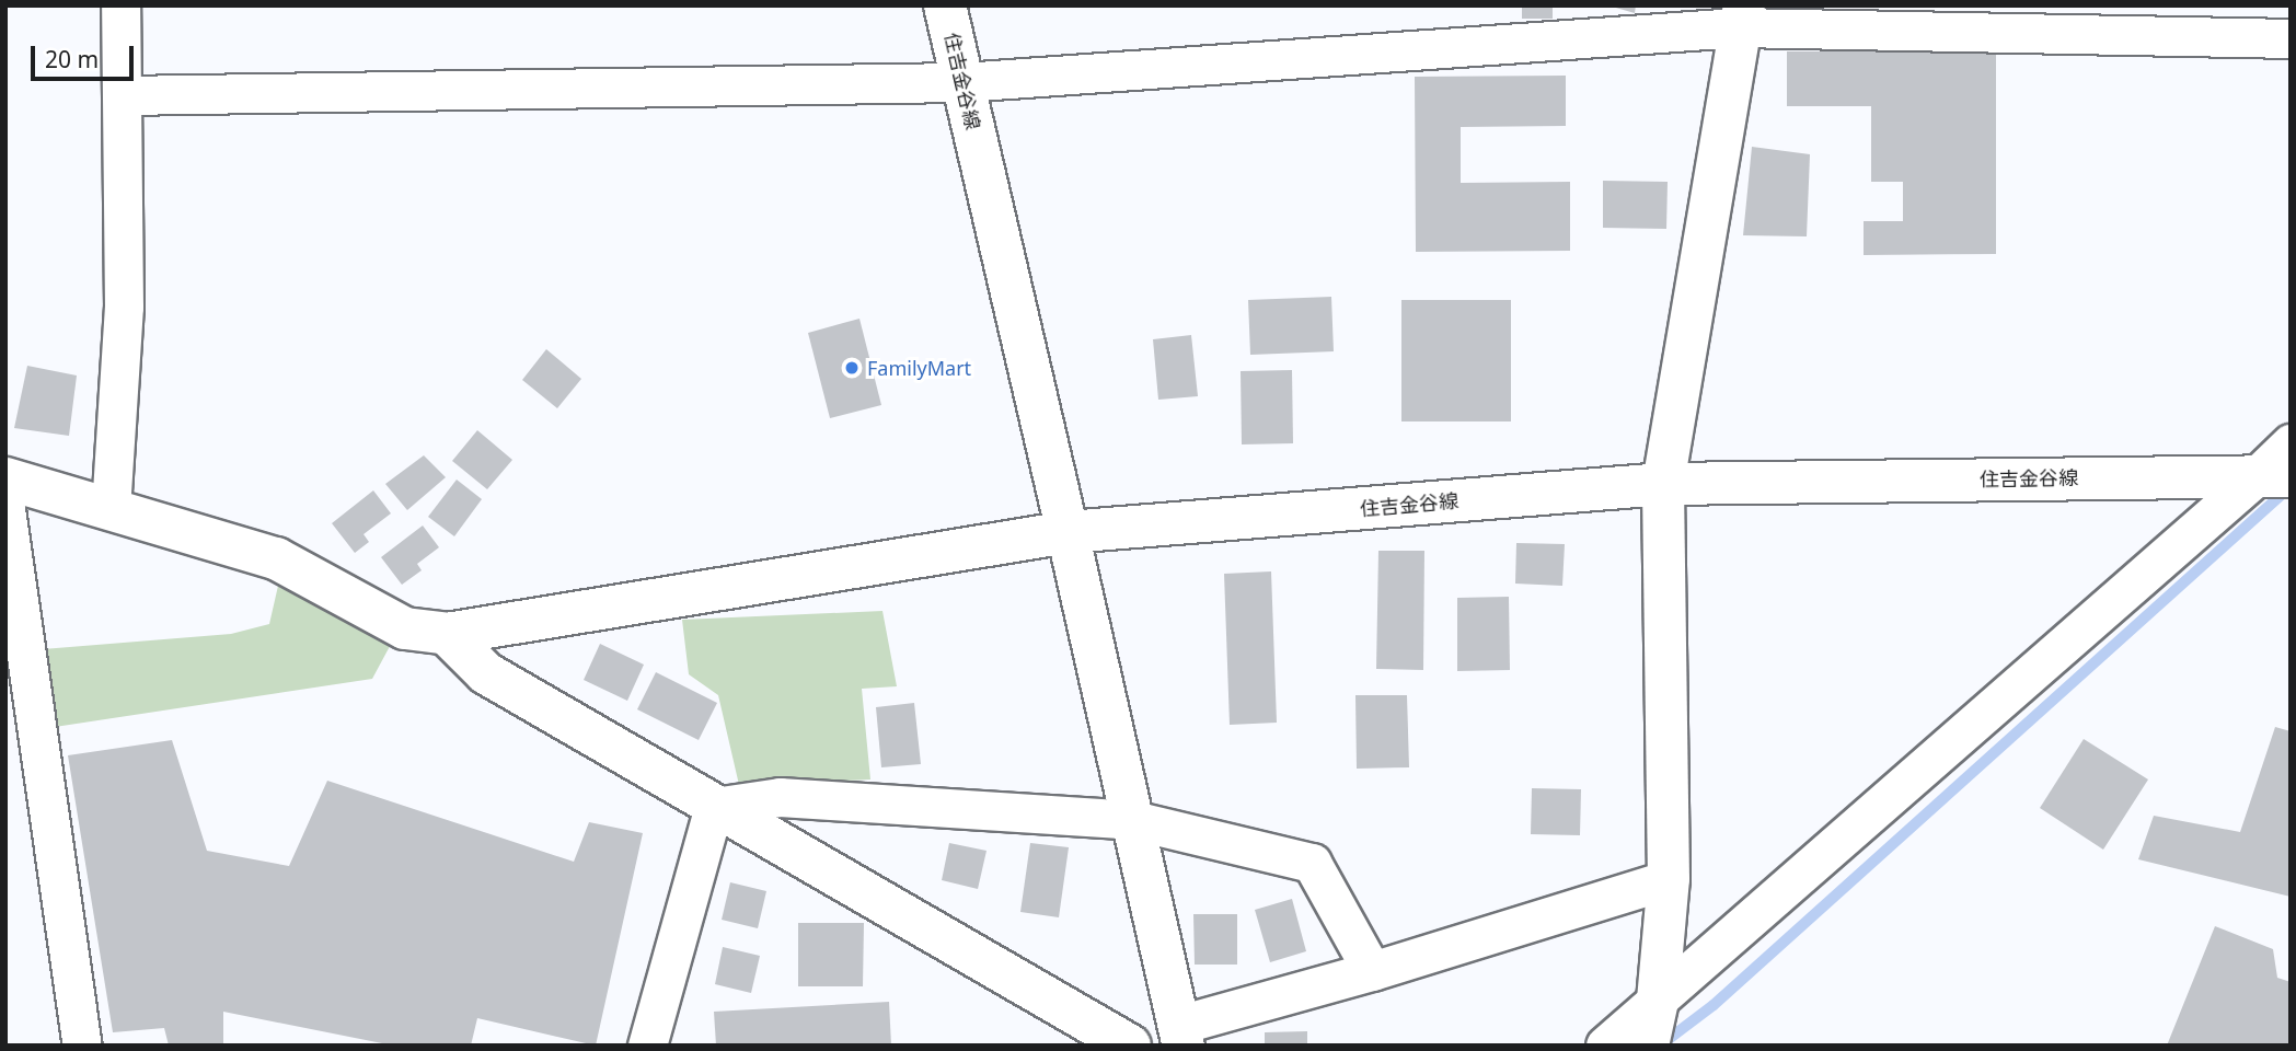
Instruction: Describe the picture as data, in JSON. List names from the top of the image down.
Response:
{
  "streets": {
    "street": ["住吉金谷線"]
  },
  "places": ["FamilyMart"],
  "scale_bar": "20 m"
}
